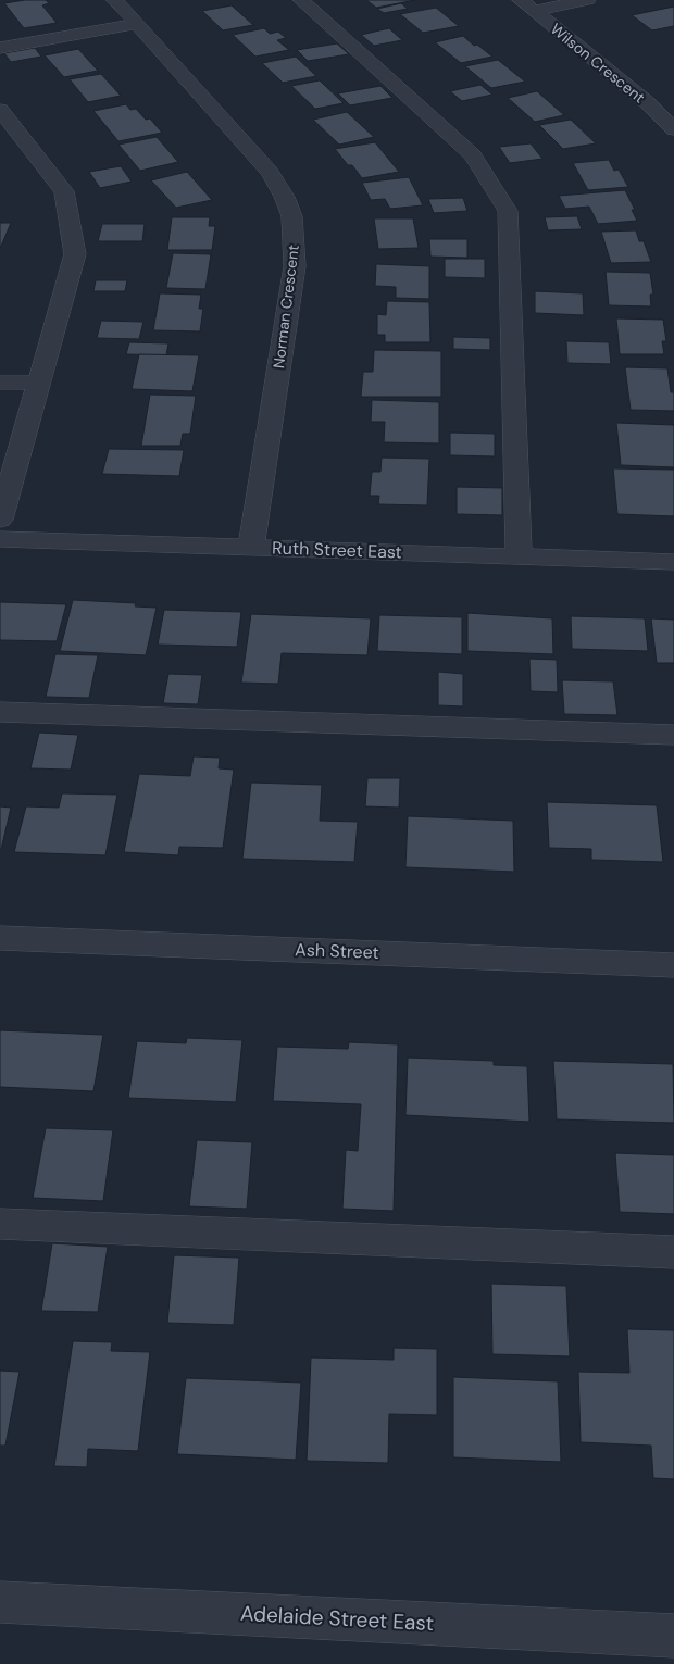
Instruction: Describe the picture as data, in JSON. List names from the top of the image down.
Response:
{
  "streets": {
    "street": [
      "Wilson Crescent",
      "Norman Crescent",
      "Ruth Street East",
      "Ash Street",
      "Adelaide Street East"
    ]
  },
  "crossings": [
    ["Norman Crescent", "Ruth Street East"]
  ]
}
